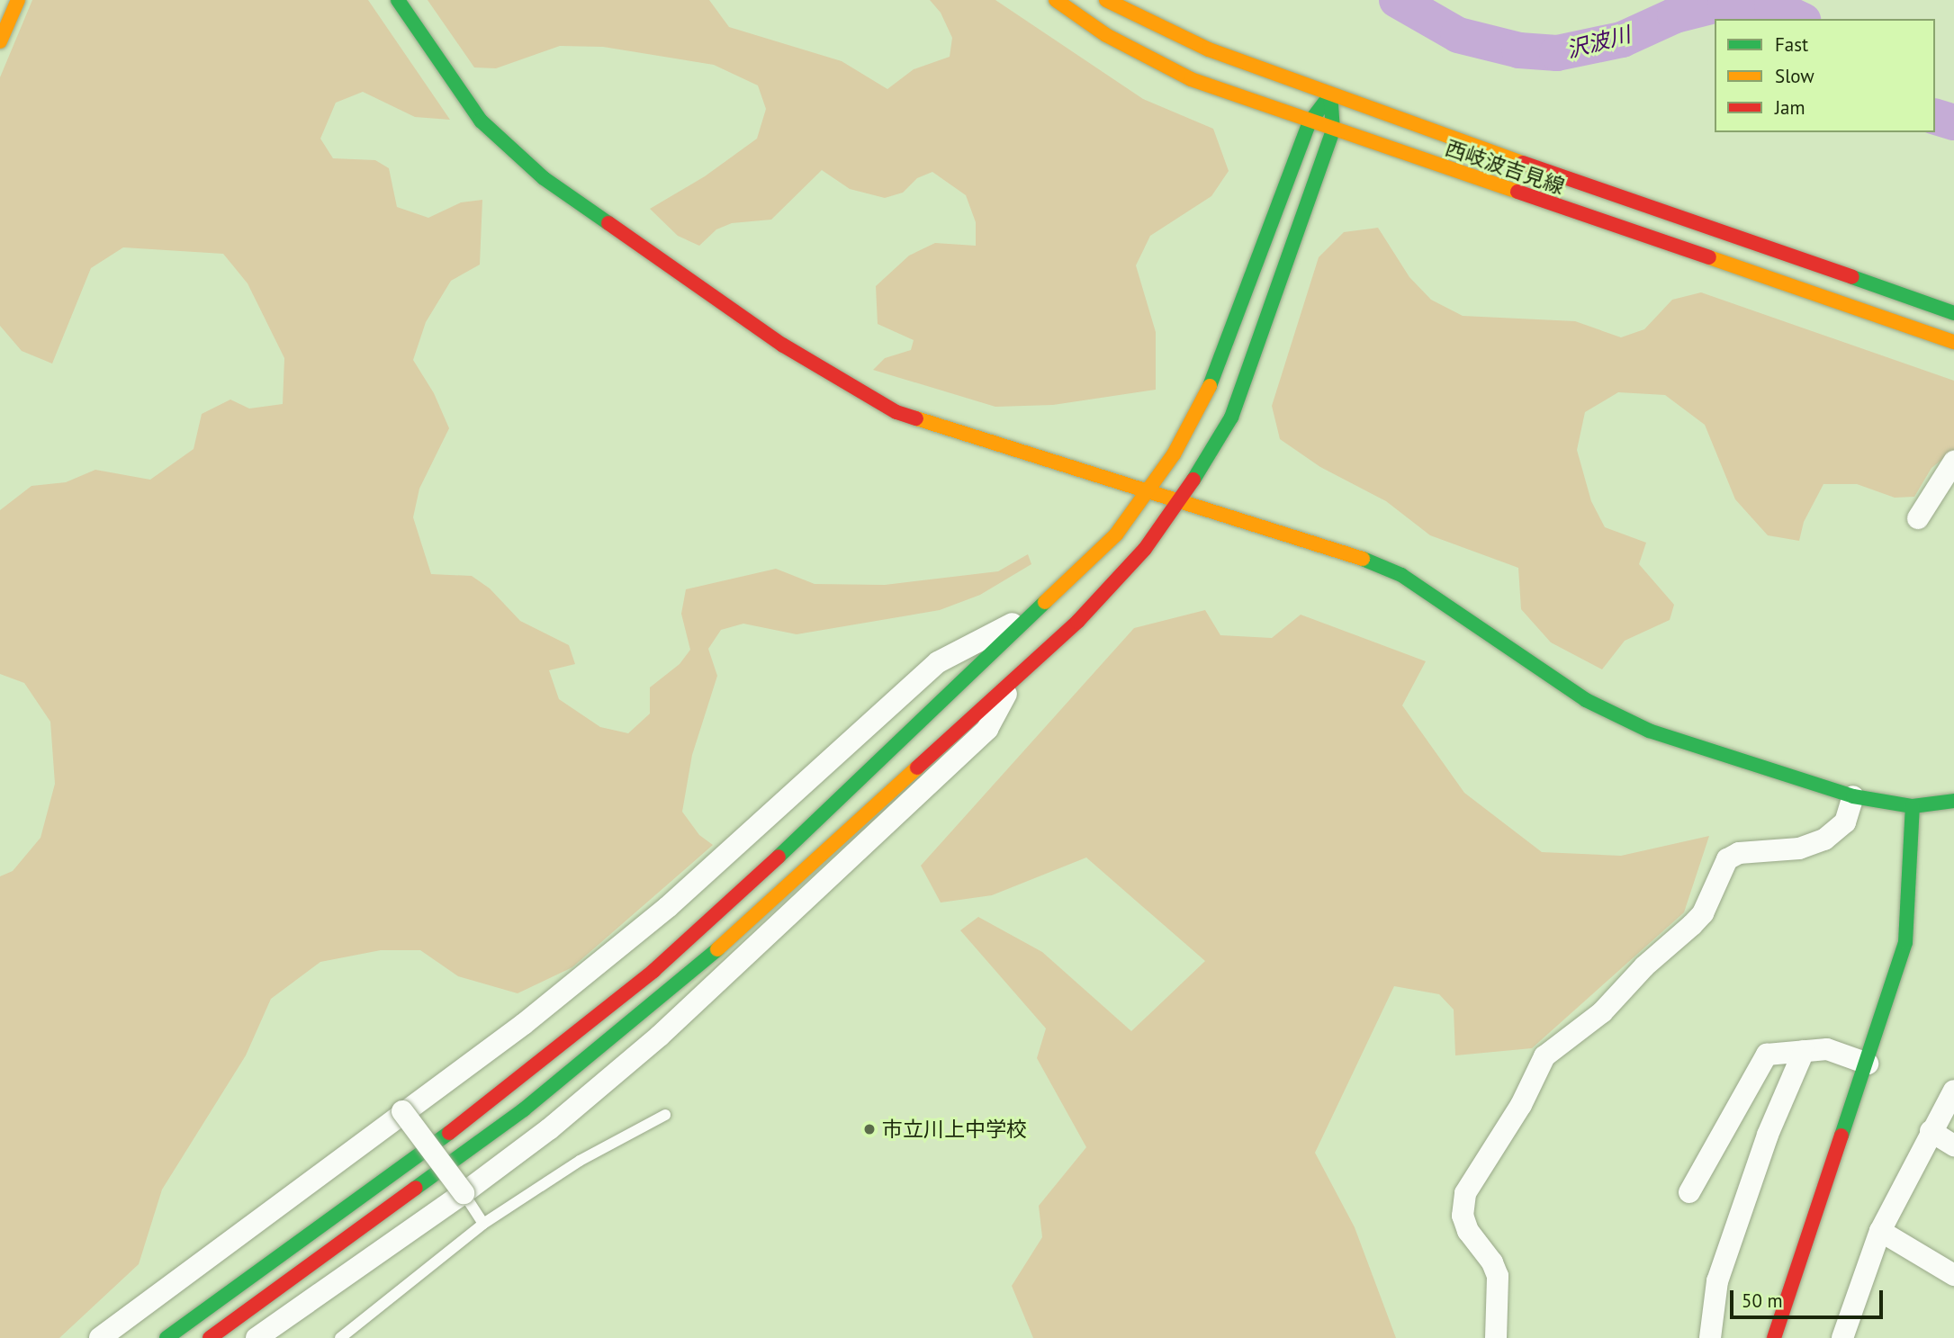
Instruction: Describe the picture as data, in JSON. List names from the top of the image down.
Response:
{
  "streets": {
    "street": ["西岐波吉見線"]
  },
  "water": ["沢波川"],
  "places": ["市立川上中学校"],
  "legend": ["Fast", "Slow", "Jam"],
  "scale_bar": "50 m"
}
